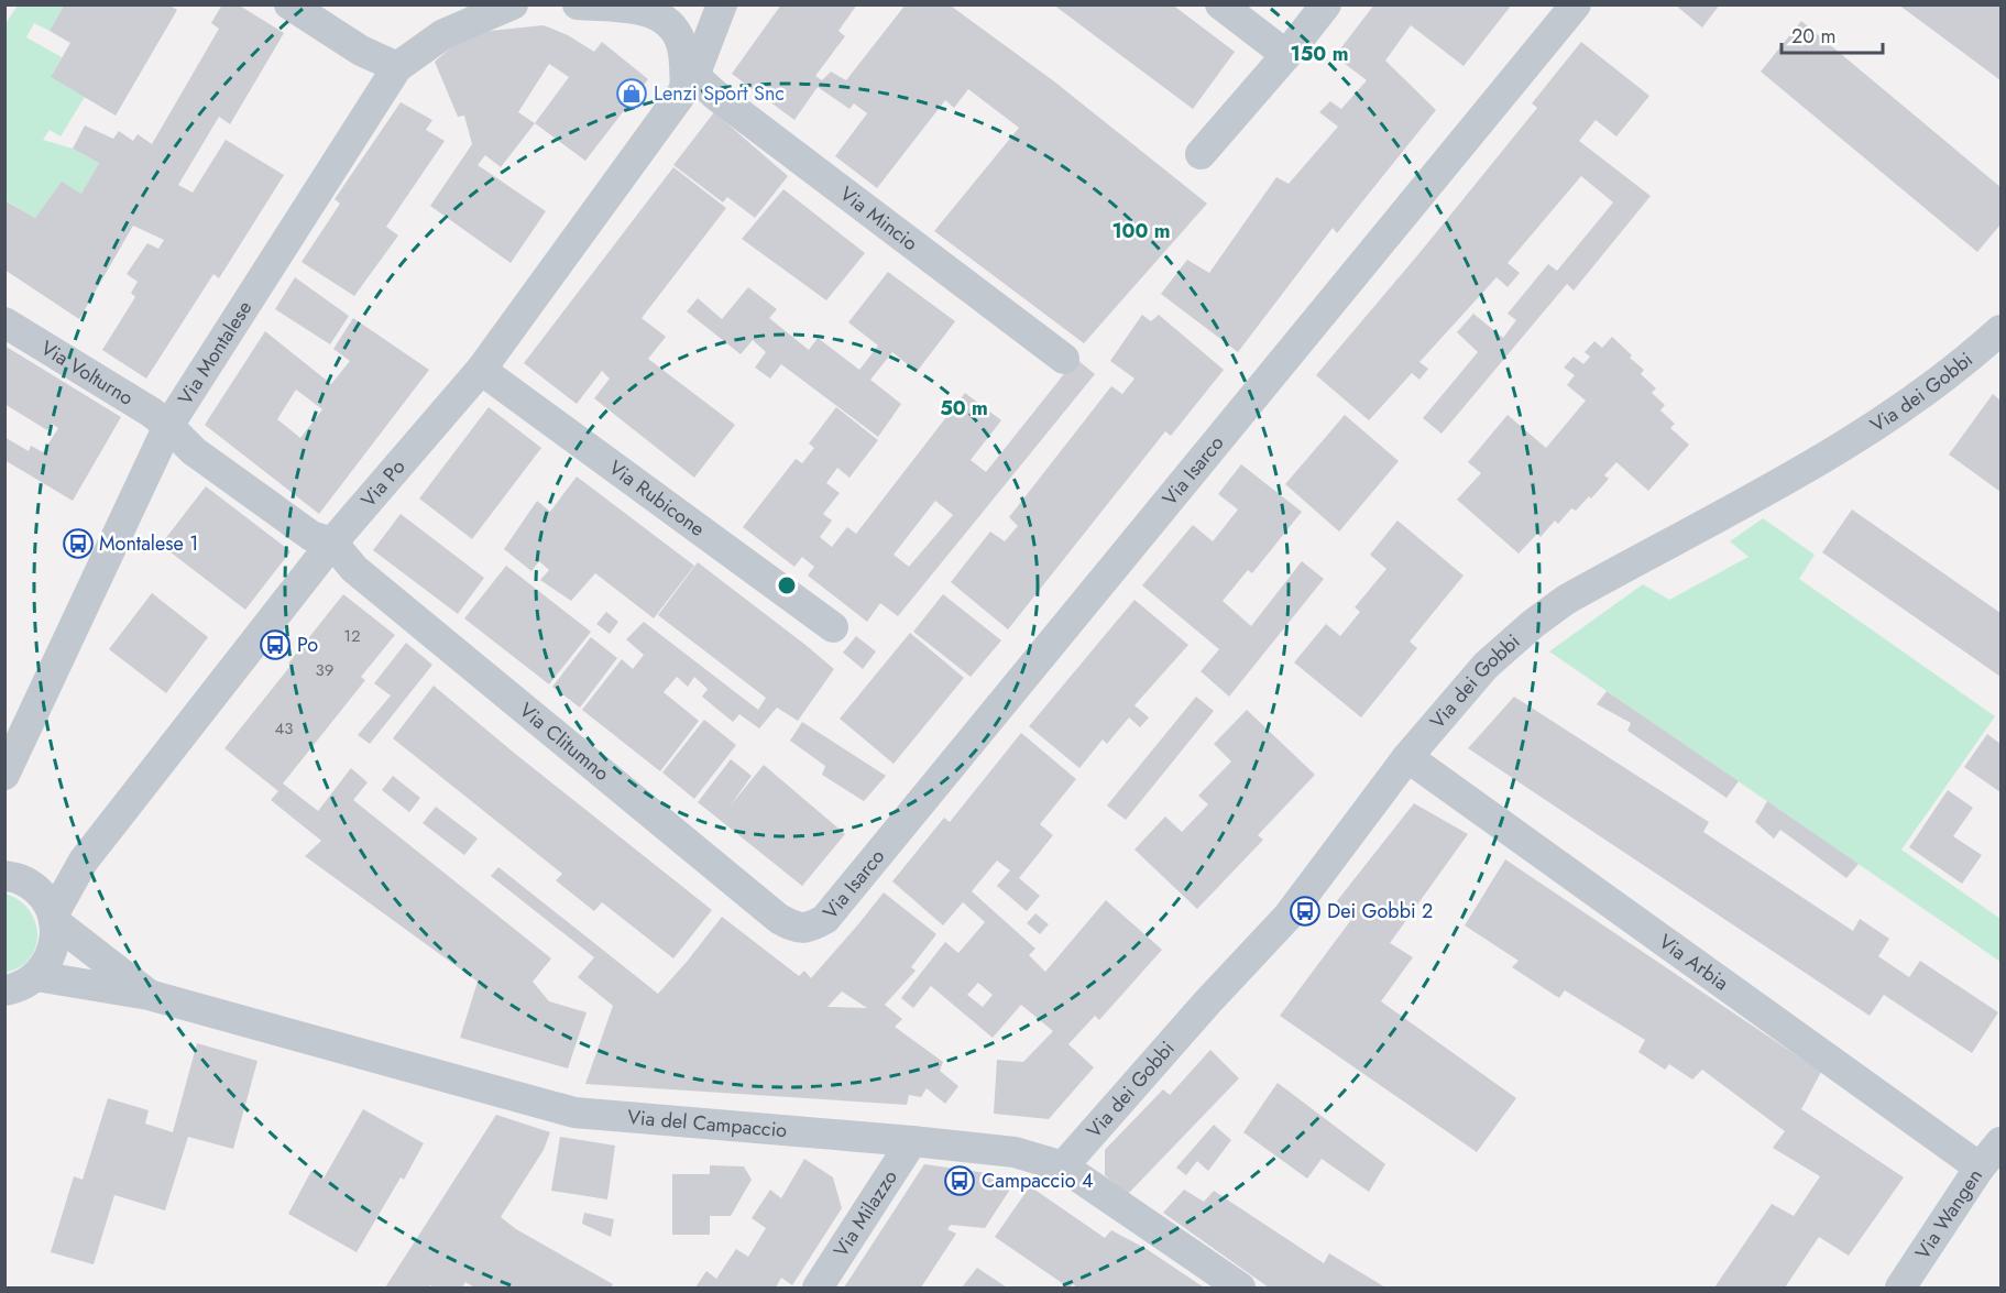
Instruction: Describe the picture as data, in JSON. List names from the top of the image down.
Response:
{
  "streets": {
    "street": [
      "Via Mincio",
      "Via Montalese",
      "Via Volturno",
      "Via dei Gobbi",
      "Via Isarco",
      "Via Po",
      "Via Rubicone",
      "Via Clitumno",
      "Via Arbia",
      "Via del Campaccio",
      "Via Wangen",
      "Via Milazzo"
    ]
  },
  "crossings": [
    ["Via Mincio", "Via Po"],
    ["Via Montalese", "Via Volturno"],
    ["Via Volturno", "Via Po"],
    ["Via Volturno", "Via Clitumno"],
    ["Via dei Gobbi", "Via Arbia"],
    ["Via dei Gobbi", "Via del Campaccio"],
    ["Via Isarco", "Via Clitumno"],
    ["Via Po", "Via Rubicone"],
    ["Via Po", "Via Clitumno"],
    ["Via Po", "Via del Campaccio"],
    ["Via Arbia", "Via Wangen"],
    ["Via del Campaccio", "Via Milazzo"]
  ],
  "places": {
    "shop": ["Lenzi Sport Snc"],
    "bus stop": [
      "Montalese 1",
      "Po",
      "Dei Gobbi 2",
      "Campaccio 4"
    ]
  },
  "house_numbers": ["12", "39", "43"],
  "scale_bar": "20 m",
  "rings": ["150 m", "100 m", "50 m"]
}
